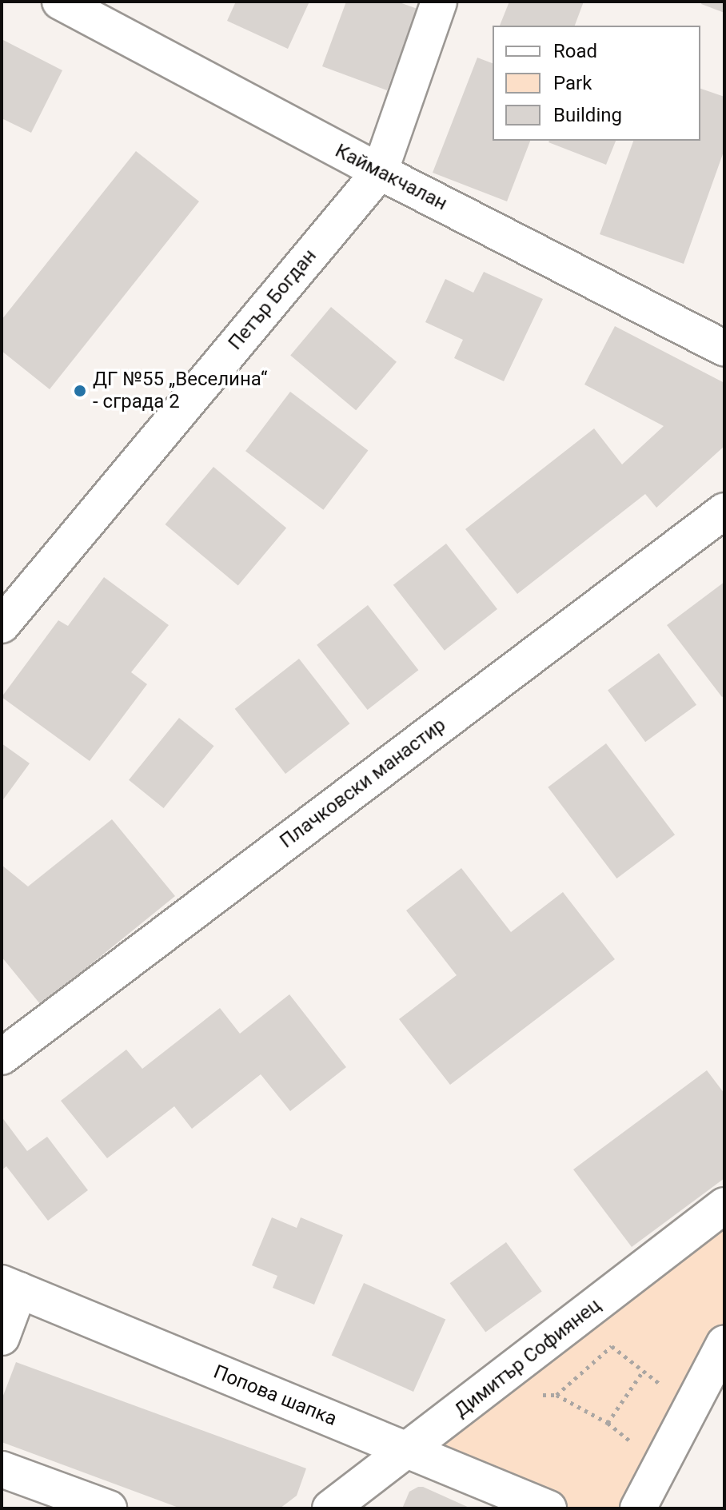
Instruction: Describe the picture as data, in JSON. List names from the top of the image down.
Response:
{
  "streets": {
    "street": [
      "Каймакчалан",
      "Петър Богдан",
      "Плачковски манастир",
      "Димитър Софиянец",
      "Попова шапка"
    ]
  },
  "crossings": [
    ["Каймакчалан", "Петър Богдан"],
    ["Димитър Софиянец", "Попова шапка"]
  ],
  "places": ["ДГ №55 „Веселина“ - сграда 2"],
  "legend": ["Road", "Park", "Building"]
}
